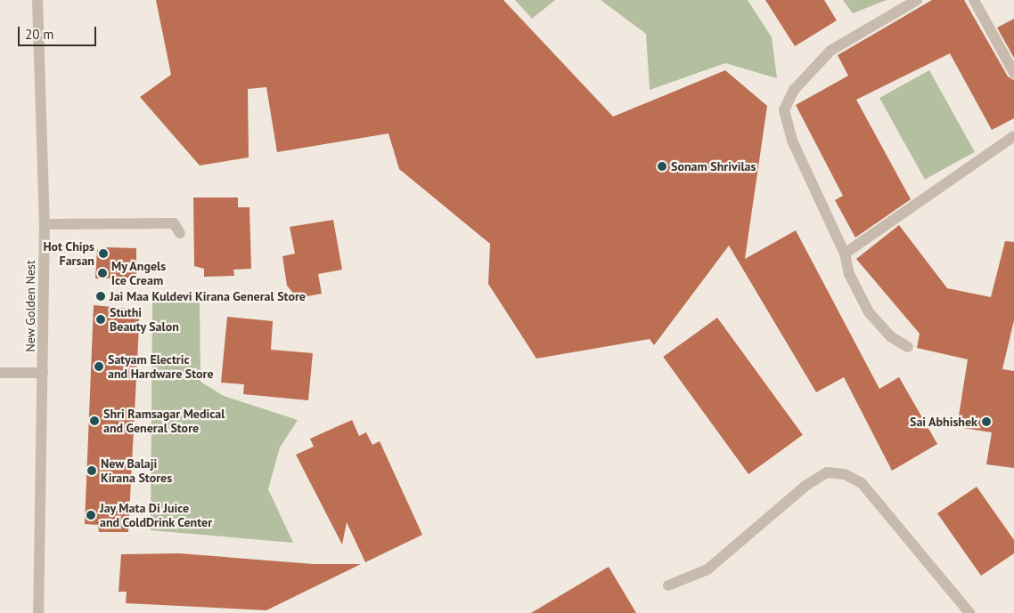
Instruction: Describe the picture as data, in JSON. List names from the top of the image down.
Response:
{
  "streets": {
    "street": ["New Golden Nest"]
  },
  "places": [
    "Sonam Shrivilas",
    "Hot Chips Farsan",
    "My Angels Ice Cream",
    "Jai Maa Kuldevi Kirana General Store",
    "Stuthi Beauty Salon",
    "Satyam Electric and Hardware Store",
    "Shri Ramsagar Medical and General Store",
    "Sai Abhishek",
    "New Balaji Kirana Stores",
    "Jay Mata Di Juice and ColdDrink Center"
  ],
  "scale_bar": "20 m"
}
